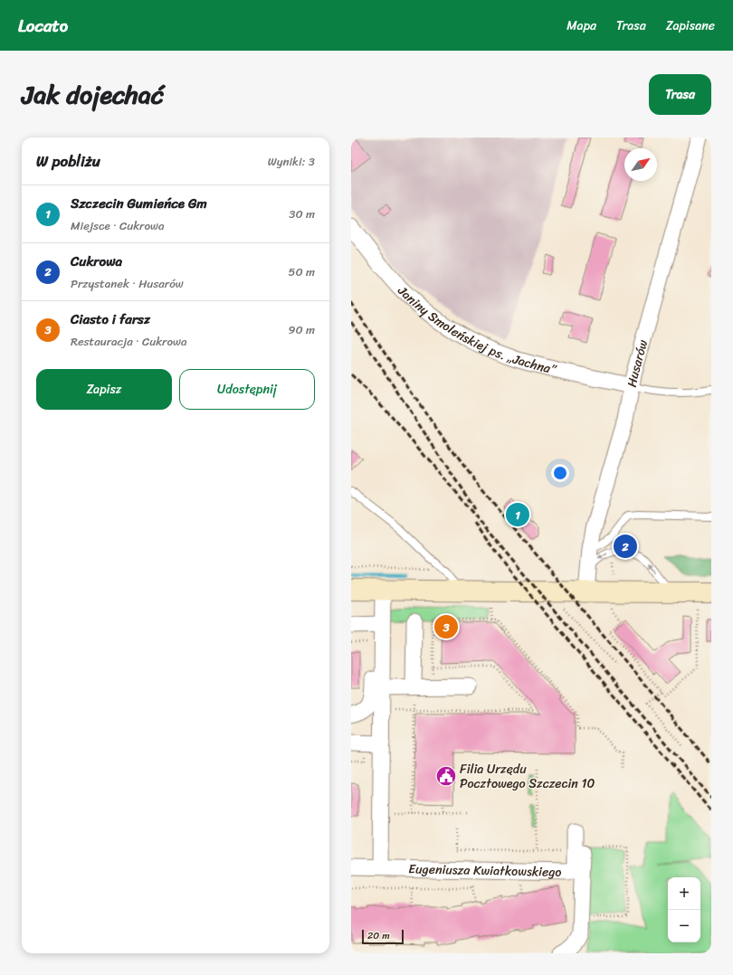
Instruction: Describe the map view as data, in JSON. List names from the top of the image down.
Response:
{
  "streets": {
    "street": ["Janiny Smoleńskiej ps. „Jachna”", "Husarów", "Eugeniusza Kwiatkowskiego"]
  },
  "crossings": [
    ["Janiny Smoleńskiej ps. „Jachna”", "Husarów"]
  ],
  "places": {
    "public building": ["Filia Urzędu Pocztowego Szczecin 10"]
  },
  "scale_bar": "20 m",
  "north": "top right",
  "page": {
    "header": "Locato",
    "nav": ["Mapa", "Trasa", "Zapisane"],
    "title": "Jak dojechać",
    "buttons": [
      "Trasa",
      ["Zapisz", "Udostępnij"]
    ],
    "heading": ["W pobliżu", "Wyniki: 3"],
    "list": [
      {
        "mark": "1",
        "name": "Szczecin Gumieńce Gm",
        "note": "Miejsce · Cukrowa",
        "value": "30 m"
      },
      {
        "mark": "2",
        "name": "Cukrowa",
        "note": "Przystanek · Husarów",
        "value": "50 m"
      },
      {
        "mark": "3",
        "name": "Ciasto i farsz",
        "note": "Restauracja · Cukrowa",
        "value": "90 m"
      }
    ],
    "pins": ["1", "2", "3"],
    "map_buttons": ["+", "−"],
    "scale": "20 m"
  }
}
